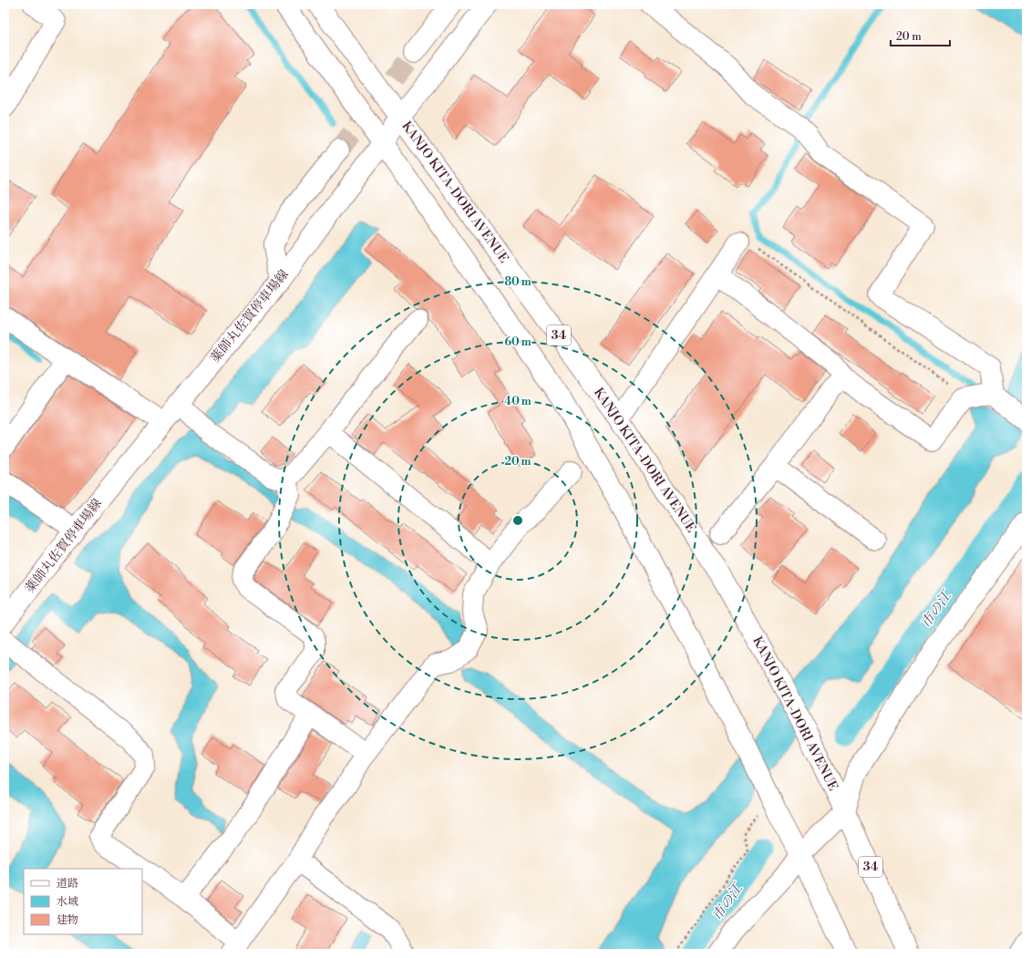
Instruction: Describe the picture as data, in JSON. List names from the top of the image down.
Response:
{
  "streets": {
    "main road": ["KANJO KITA-DORI AVENUE", "薬師丸佐賀停車場線", "34"]
  },
  "crossings": [
    ["KANJO KITA-DORI AVENUE", "薬師丸佐賀停車場線"],
    ["薬師丸佐賀停車場線", "34"]
  ],
  "water": ["市の江"],
  "legend": ["道路", "水域", "建物"],
  "scale_bar": "20 m",
  "rings": [
    "80 m",
    "60 m",
    "40 m",
    "20 m"
  ]
}
